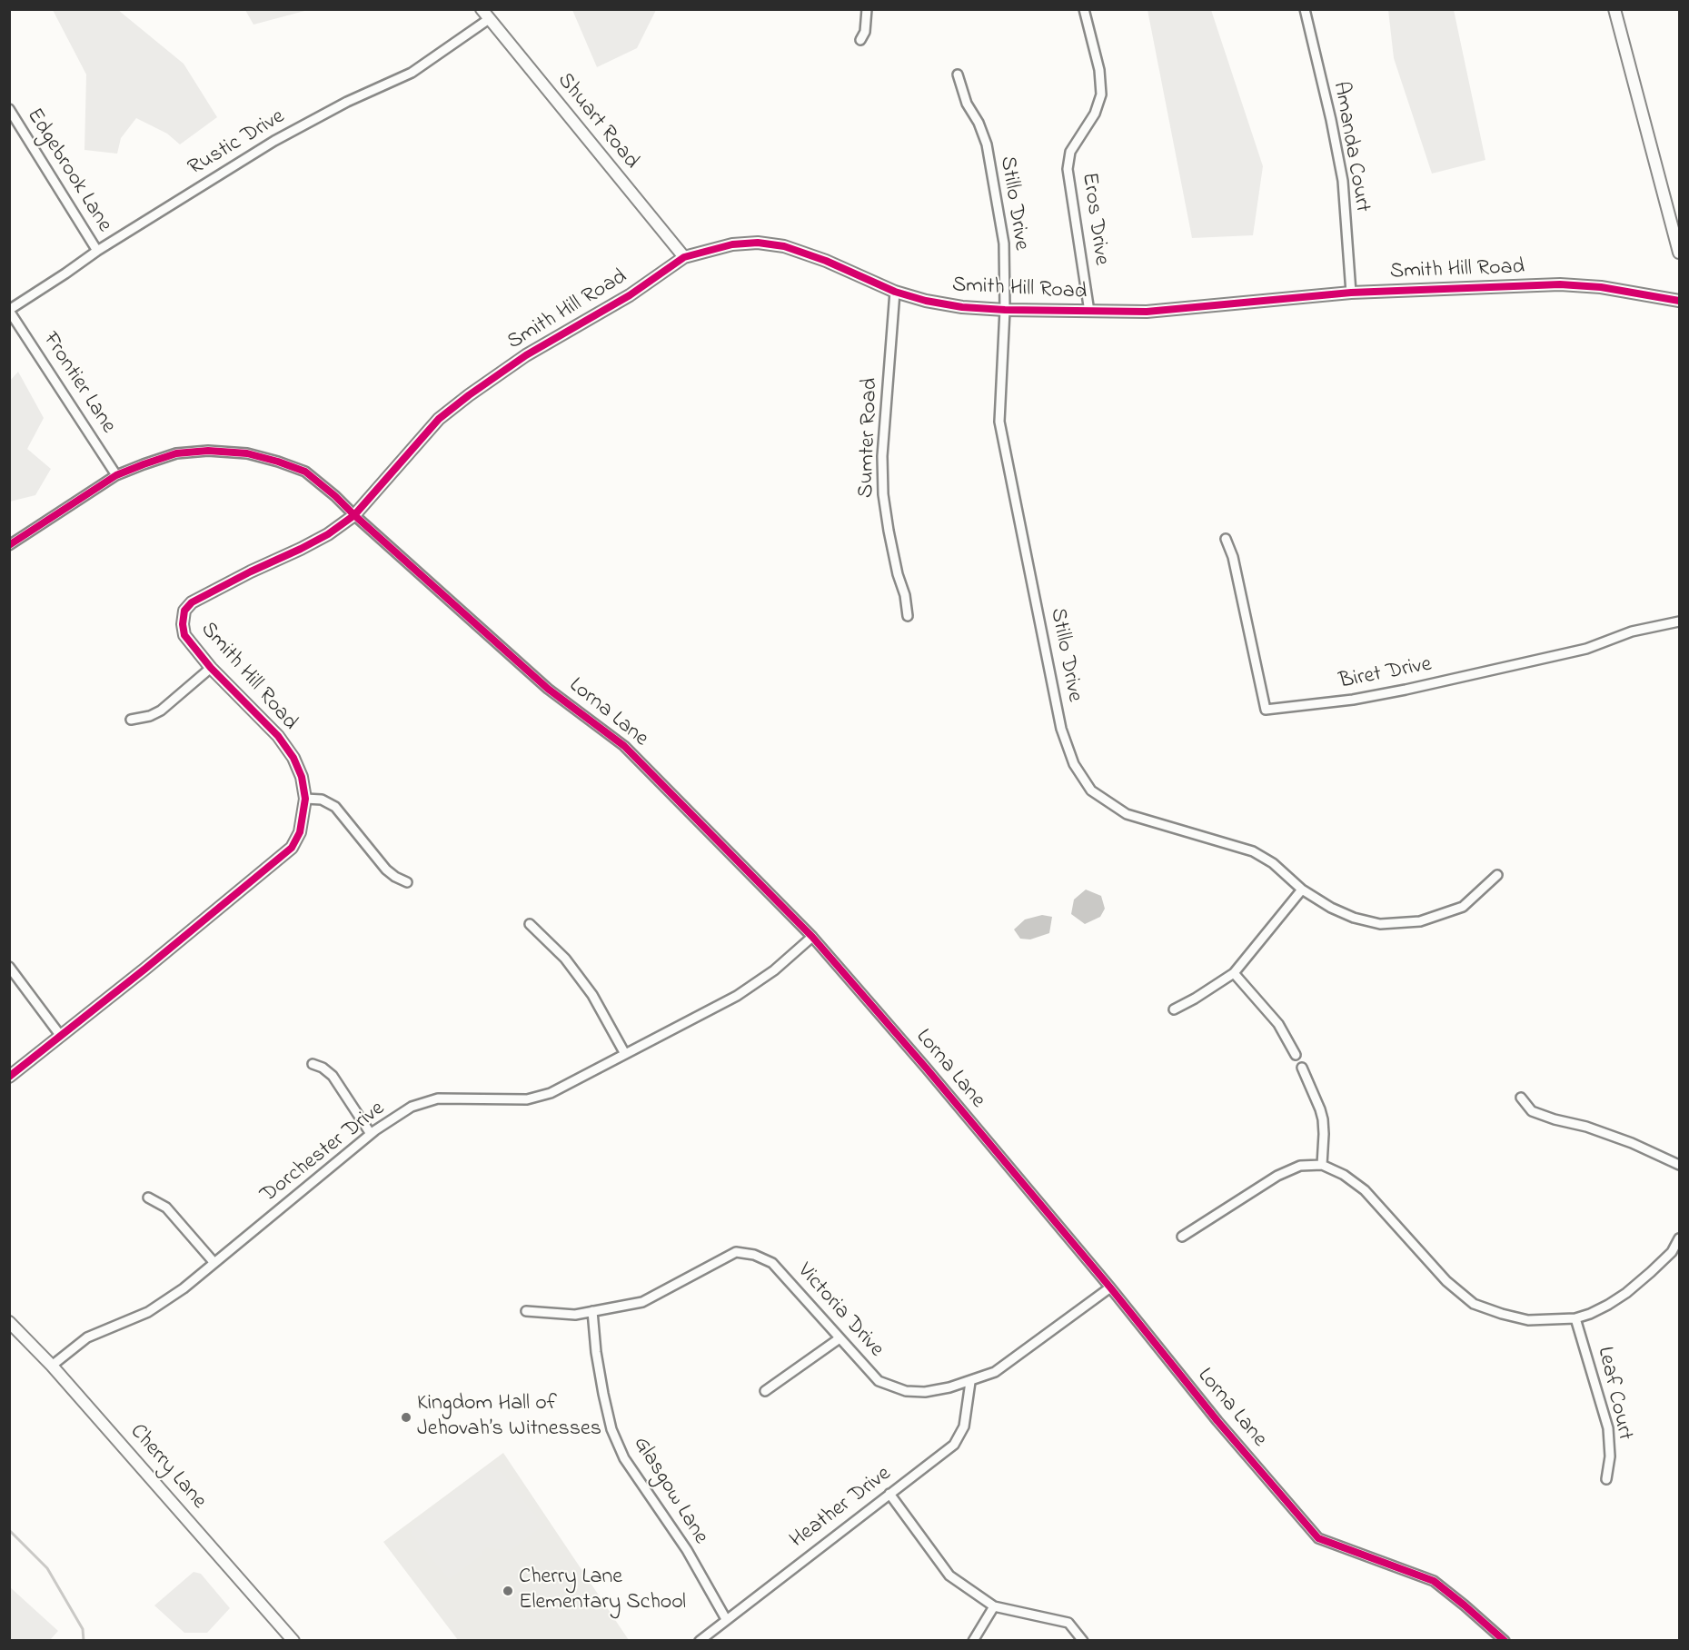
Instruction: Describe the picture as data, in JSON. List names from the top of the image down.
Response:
{
  "streets": {
    "street": [
      "Shuart Road",
      "Rustic Drive",
      "Amanda Court",
      "Edgebrook Lane",
      "Stillo Drive",
      "Eros Drive",
      "Smith Hill Road",
      "Frontier Lane",
      "Sumter Road",
      "Biret Drive",
      "Lorna Lane",
      "Dorchester Drive",
      "Victoria Drive",
      "Leaf Court",
      "Cherry Lane",
      "Glasgow Lane",
      "Heather Drive"
    ]
  },
  "crossings": [
    ["Shuart Road", "Rustic Drive"],
    ["Shuart Road", "Smith Hill Road"],
    ["Rustic Drive", "Edgebrook Lane"],
    ["Rustic Drive", "Frontier Lane"],
    ["Amanda Court", "Smith Hill Road"],
    ["Stillo Drive", "Smith Hill Road"],
    ["Eros Drive", "Smith Hill Road"],
    ["Smith Hill Road", "Sumter Road"],
    ["Smith Hill Road", "Lorna Lane"],
    ["Frontier Lane", "Lorna Lane"],
    ["Lorna Lane", "Dorchester Drive"],
    ["Lorna Lane", "Victoria Drive"],
    ["Dorchester Drive", "Cherry Lane"],
    ["Victoria Drive", "Glasgow Lane"],
    ["Victoria Drive", "Heather Drive"],
    ["Glasgow Lane", "Heather Drive"]
  ],
  "places": ["Kingdom Hall of Jehovah’s Witnesses", "Cherry Lane Elementary School"]
}
